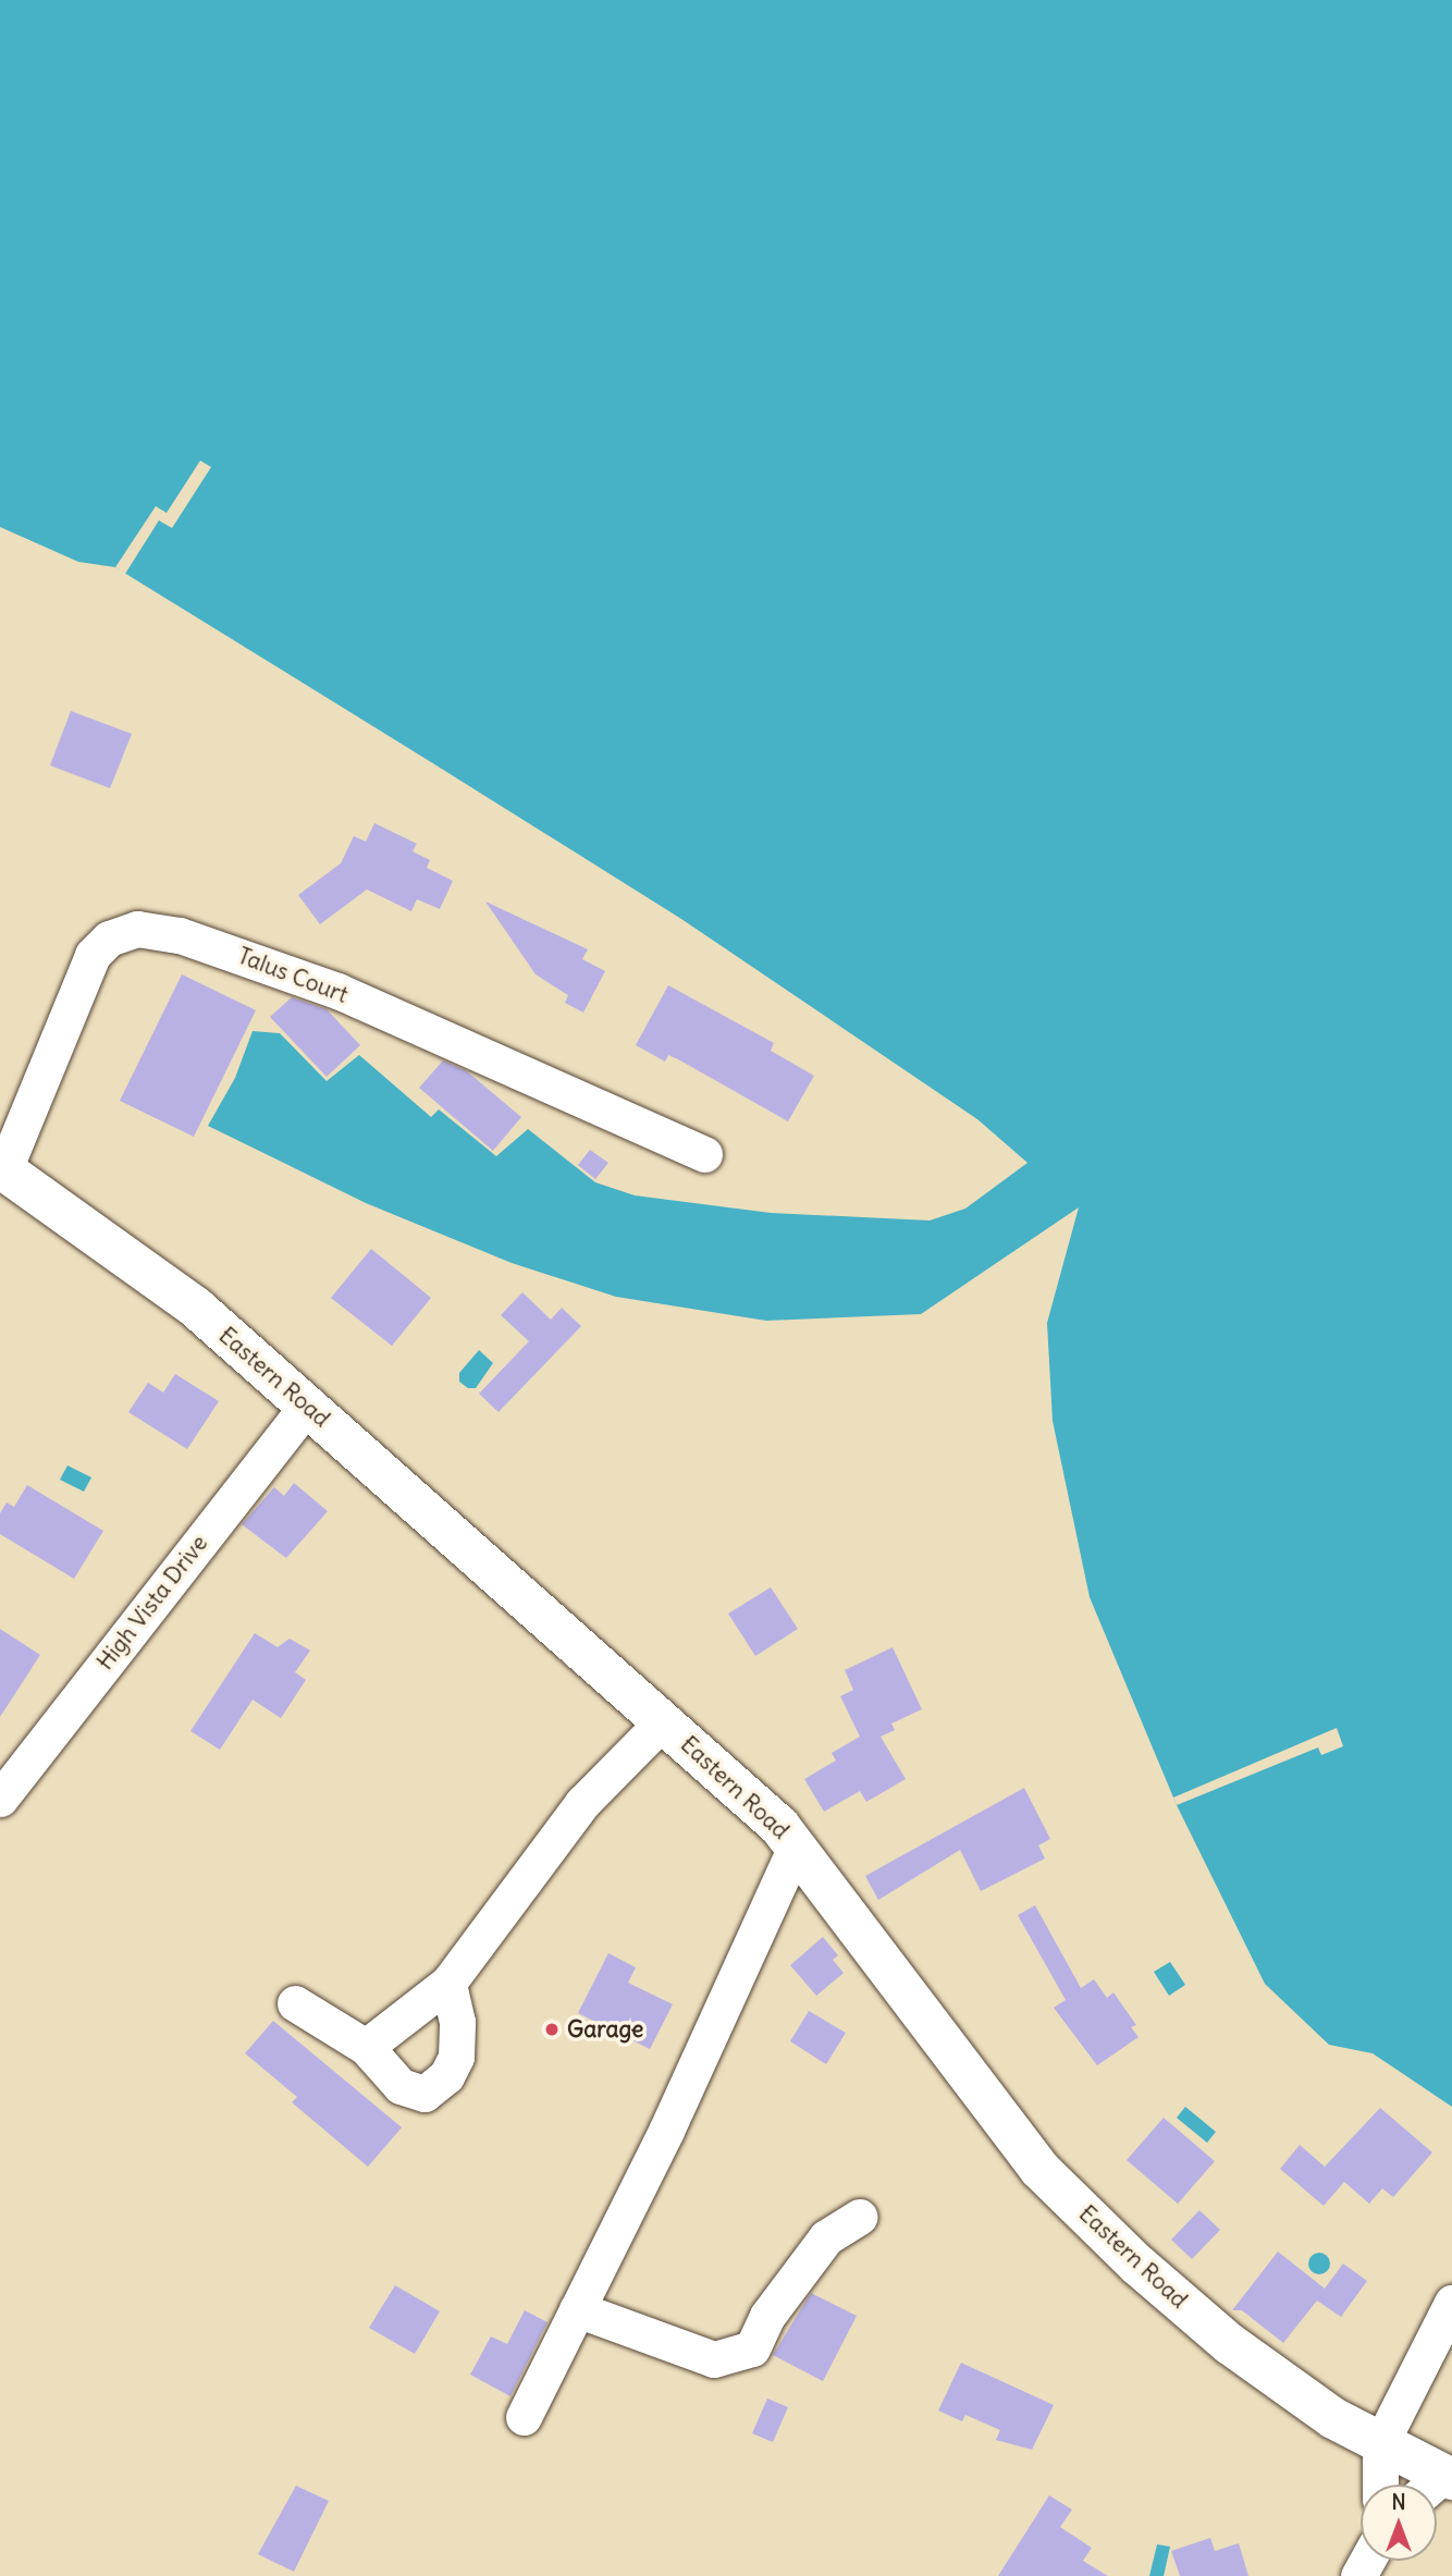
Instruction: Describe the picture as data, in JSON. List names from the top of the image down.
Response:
{
  "streets": {
    "highway": ["Eastern Road"],
    "street": ["Talus Court", "High Vista Drive"]
  },
  "crossings": [
    ["Talus Court", "Eastern Road"],
    ["Eastern Road", "High Vista Drive"]
  ],
  "places": ["Garage"],
  "north": "top"
}
